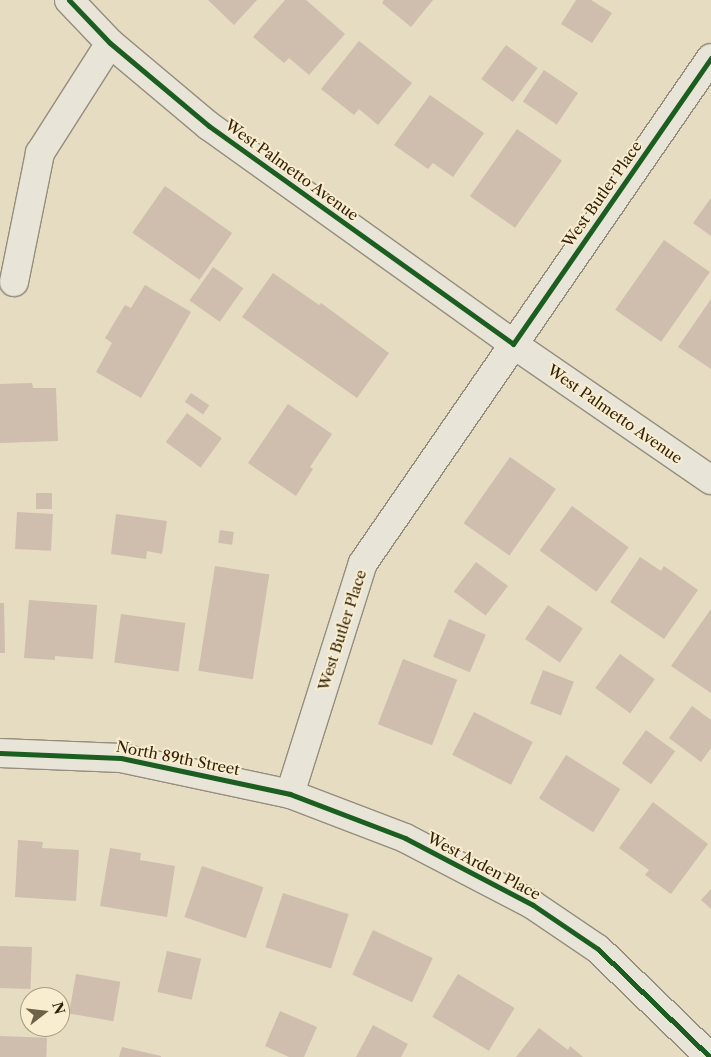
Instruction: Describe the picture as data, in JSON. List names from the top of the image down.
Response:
{
  "streets": {
    "street": [
      "West Palmetto Avenue",
      "West Butler Place",
      "North 89th Street",
      "West Arden Place"
    ]
  },
  "crossings": [
    ["West Palmetto Avenue", "West Butler Place"],
    ["West Butler Place", "North 89th Street"],
    ["West Butler Place", "West Arden Place"],
    ["North 89th Street", "West Arden Place"]
  ],
  "north": "right"
}
